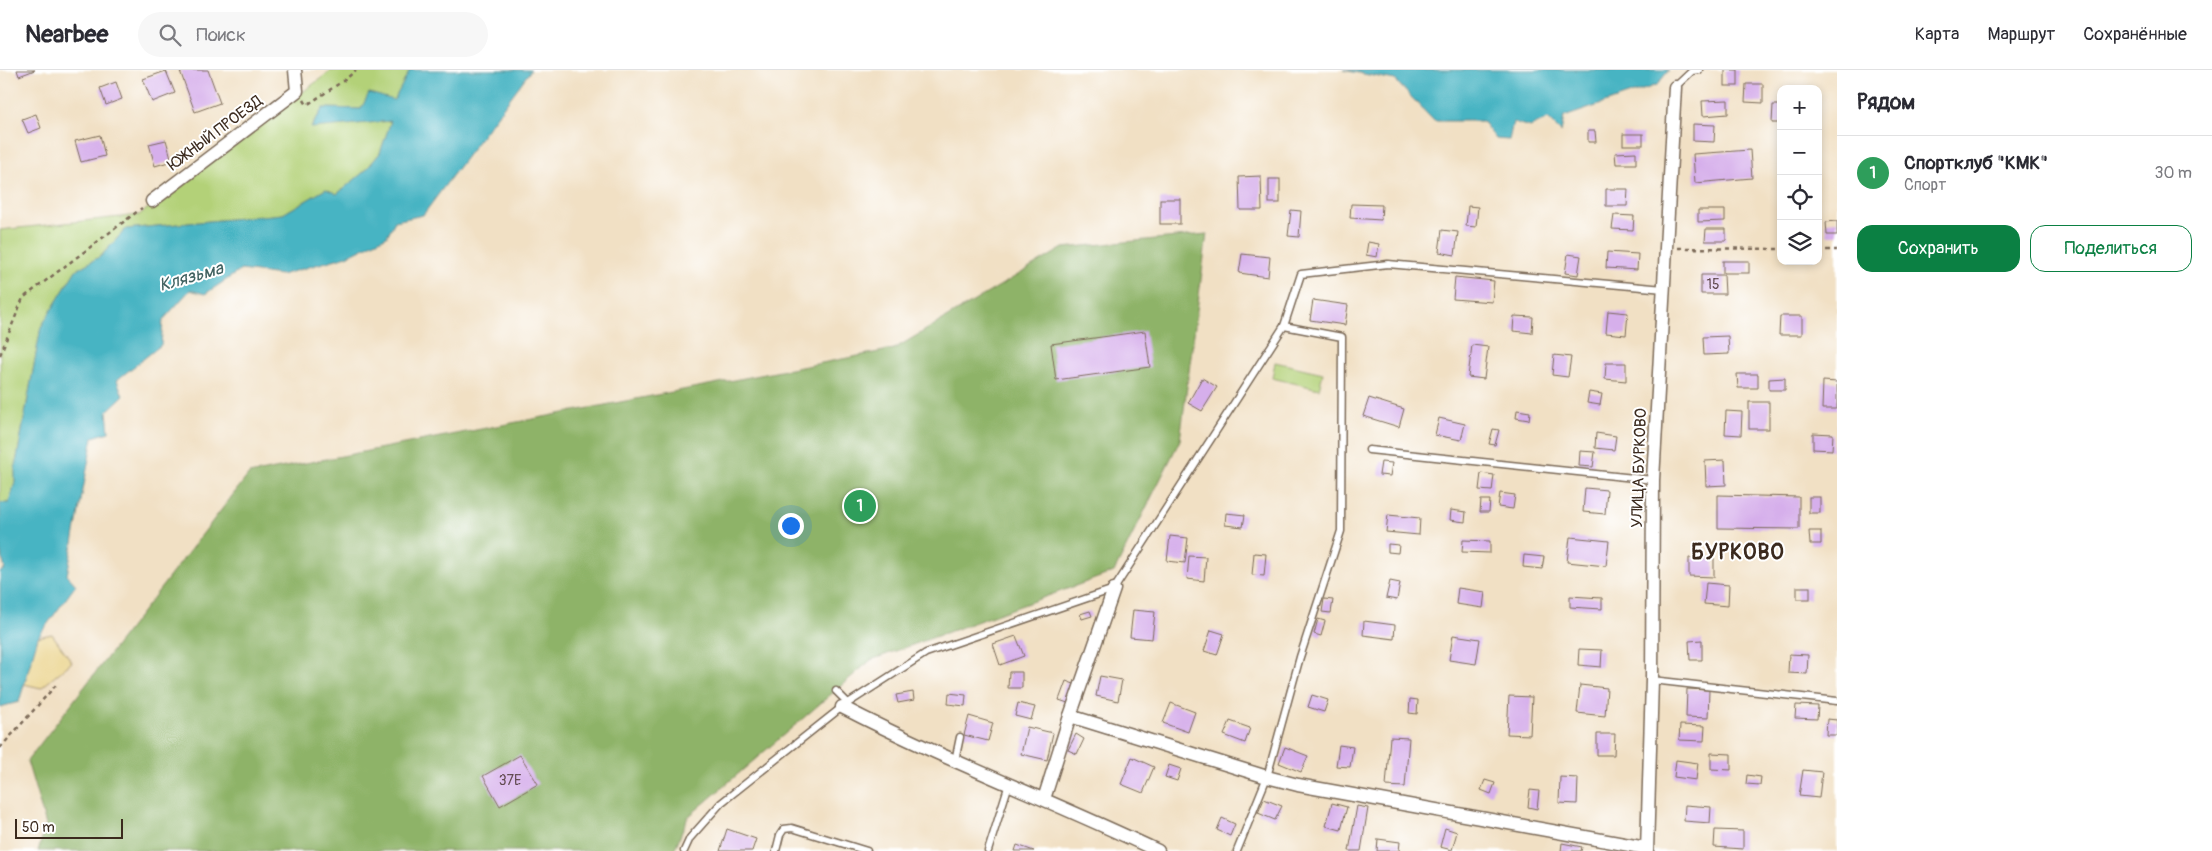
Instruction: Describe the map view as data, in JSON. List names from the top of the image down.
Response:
{
  "streets": {
    "street": ["ЮЖНЫЙ ПРОЕЗД", "УЛИЦА БУРКОВО"]
  },
  "districts": ["БУРКОВО"],
  "water": ["Клязьма"],
  "house_numbers": ["15", "37Е"],
  "scale_bar": "50 m",
  "page": {
    "header": "Nearbee",
    "search": "Поиск",
    "nav": ["Карта", "Маршрут", "Сохранённые"],
    "heading": "Рядом",
    "map_buttons": ["+", "−"],
    "list": [
      {
        "mark": "1",
        "name": "Спортклуб \"КМК\"",
        "note": "Спорт",
        "value": "30 m"
      }
    ],
    "buttons": ["Сохранить", "Поделиться"],
    "pins": "1",
    "scale": "50 m"
  }
}
